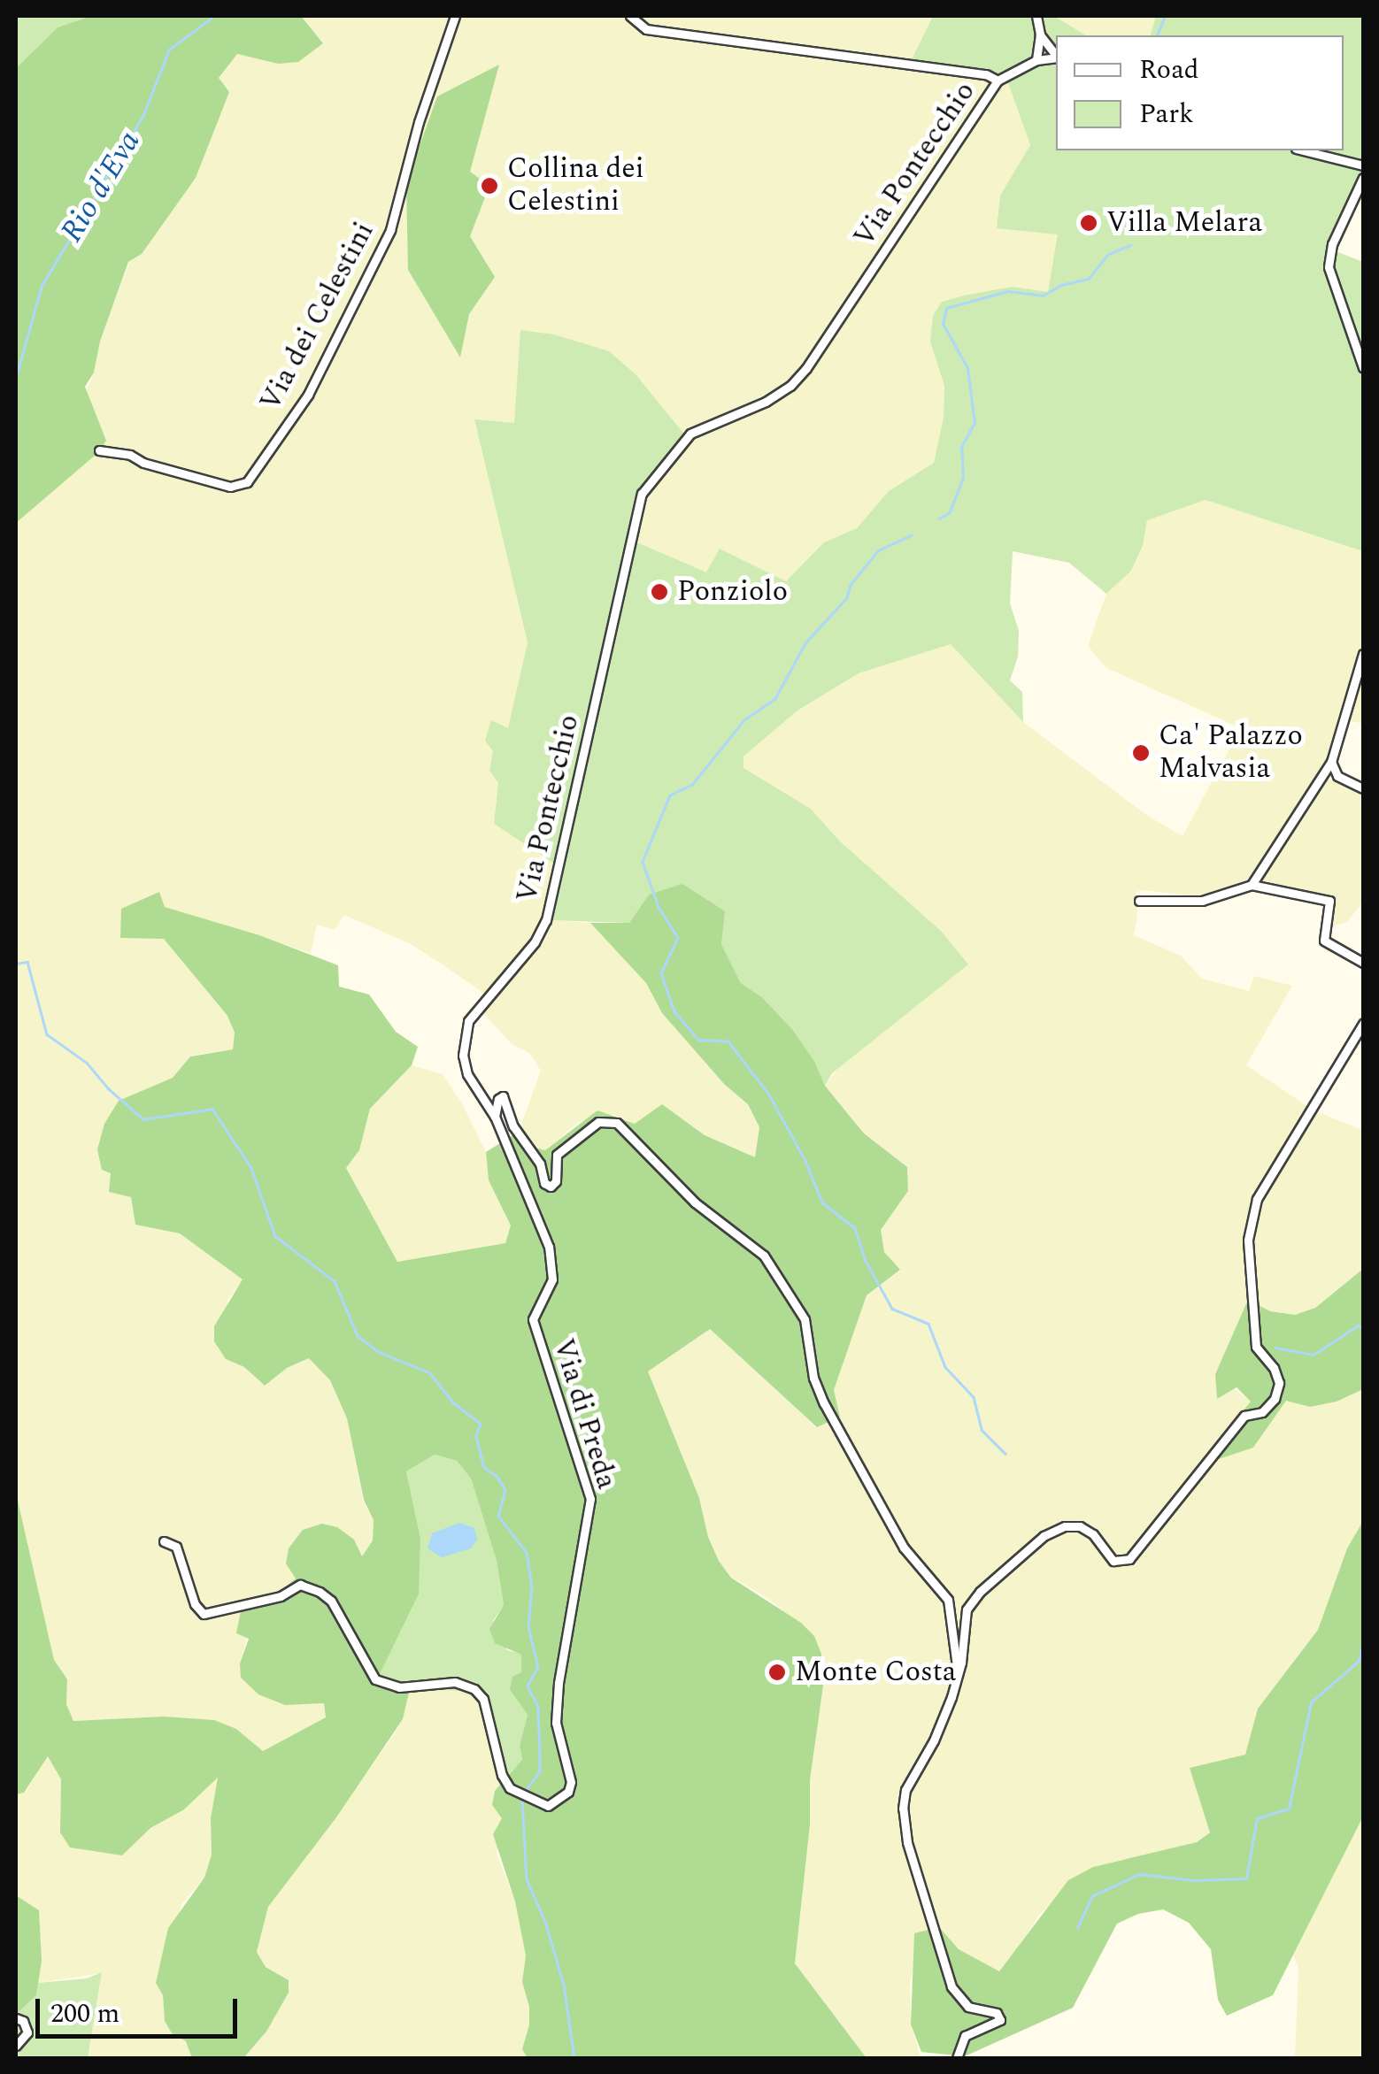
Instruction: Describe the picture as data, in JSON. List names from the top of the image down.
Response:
{
  "streets": {
    "street": ["Via Pontecchio", "Via dei Celestini", "Via di Preda"]
  },
  "crossings": [
    ["Via Pontecchio", "Via di Preda"]
  ],
  "water": ["Rio d'Eva"],
  "places": [
    "Collina dei Celestini",
    "Villa Melara",
    "Ponziolo",
    "Ca' Palazzo Malvasia",
    "Monte Costa"
  ],
  "legend": ["Road", "Park"],
  "scale_bar": "200 m"
}
